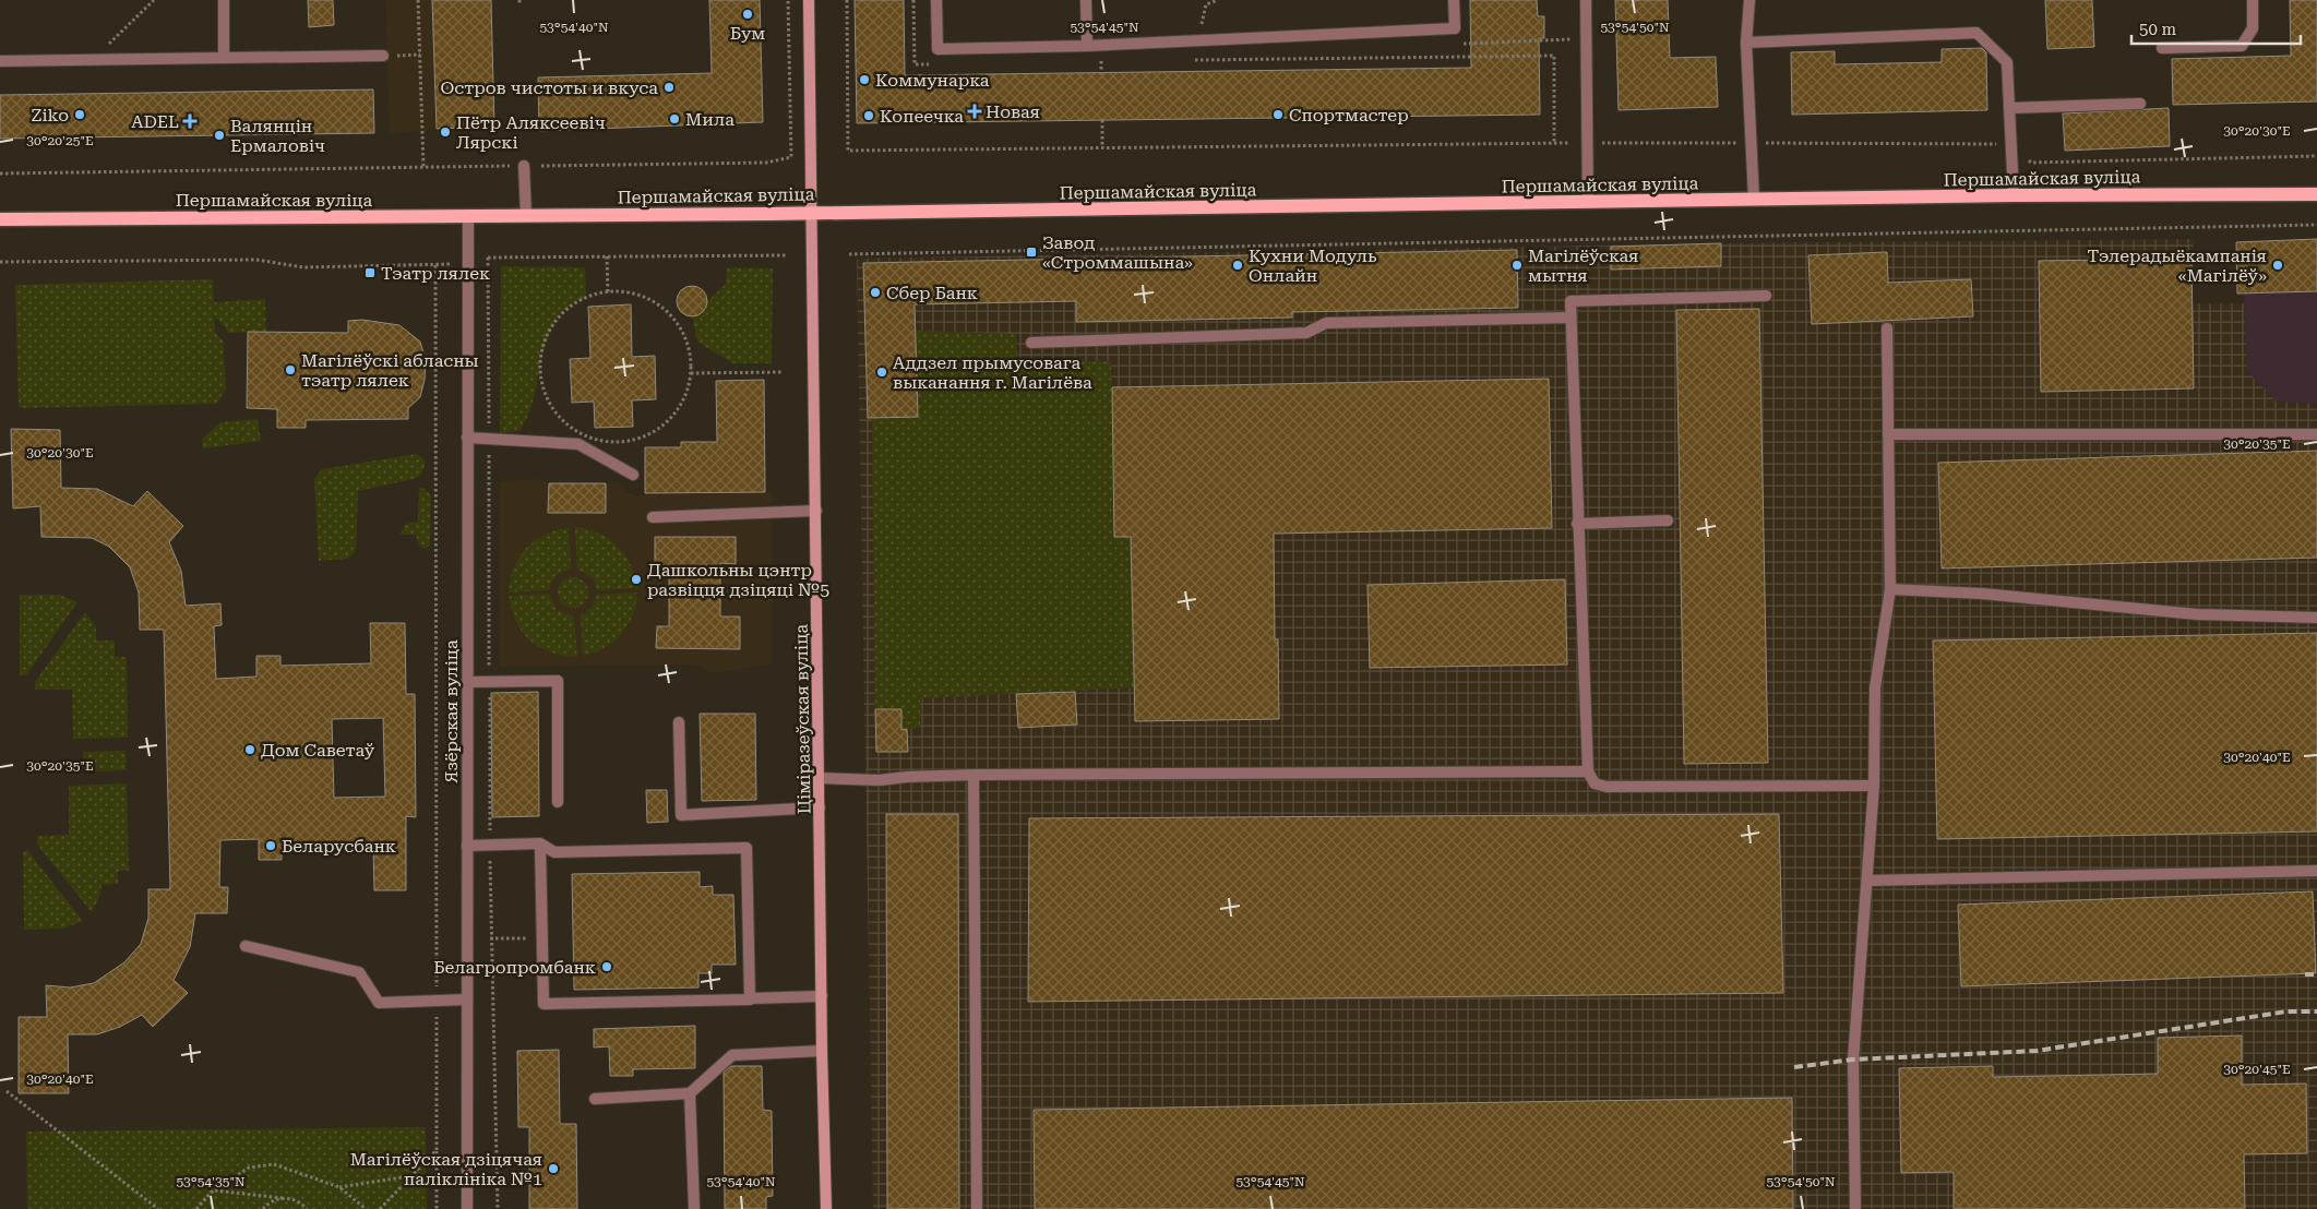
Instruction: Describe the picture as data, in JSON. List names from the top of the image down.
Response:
{
  "streets": {
    "main road": ["Першамайская вуліца", "Ціміразеўская вуліца"],
    "street": ["Язёрская вуліца"]
  },
  "crossings": [
    ["Першамайская вуліца", "Язёрская вуліца"],
    ["Першамайская вуліца", "Ціміразеўская вуліца"]
  ],
  "places": {
    "other": [
      "Бум",
      "Коммунарка",
      "Остров чистоты и вкуса",
      "Ziko",
      "Спортмастер",
      "Копеечка",
      "Мила",
      "Пётр Аляксеевіч Лярскі",
      "Валянцін Ермаловіч",
      "Кухни Модуль Онлайн",
      "Магілёўская мытня",
      "Тэлерадыёкампанія «Магілёў»",
      "Сбер Банк",
      "Магілёўскі абласны тэатр лялек",
      "Аддзел прымусовага выканання г. Магілёва",
      "Дашкольны цэнтр развіцця дзіцяці №5",
      "Дом Саветаў",
      "Беларусбанк",
      "Белагропромбанк",
      "Магілёўская дзіцячая паліклініка №1"
    ],
    "health": ["Новая", "ADEL"],
    "transit": ["Завод «Строммашына»", "Тэатр лялек"]
  },
  "scale_bar": "50 m",
  "coordinates": [
    "53°54'40\"N",
    "53°54'45\"N",
    "53°54'50\"N",
    "30°20'30\"E",
    "30°20'25\"E",
    "30°20'35\"E",
    "30°20'40\"E",
    "30°20'45\"E",
    "53°54'35\"N"
  ]
}
